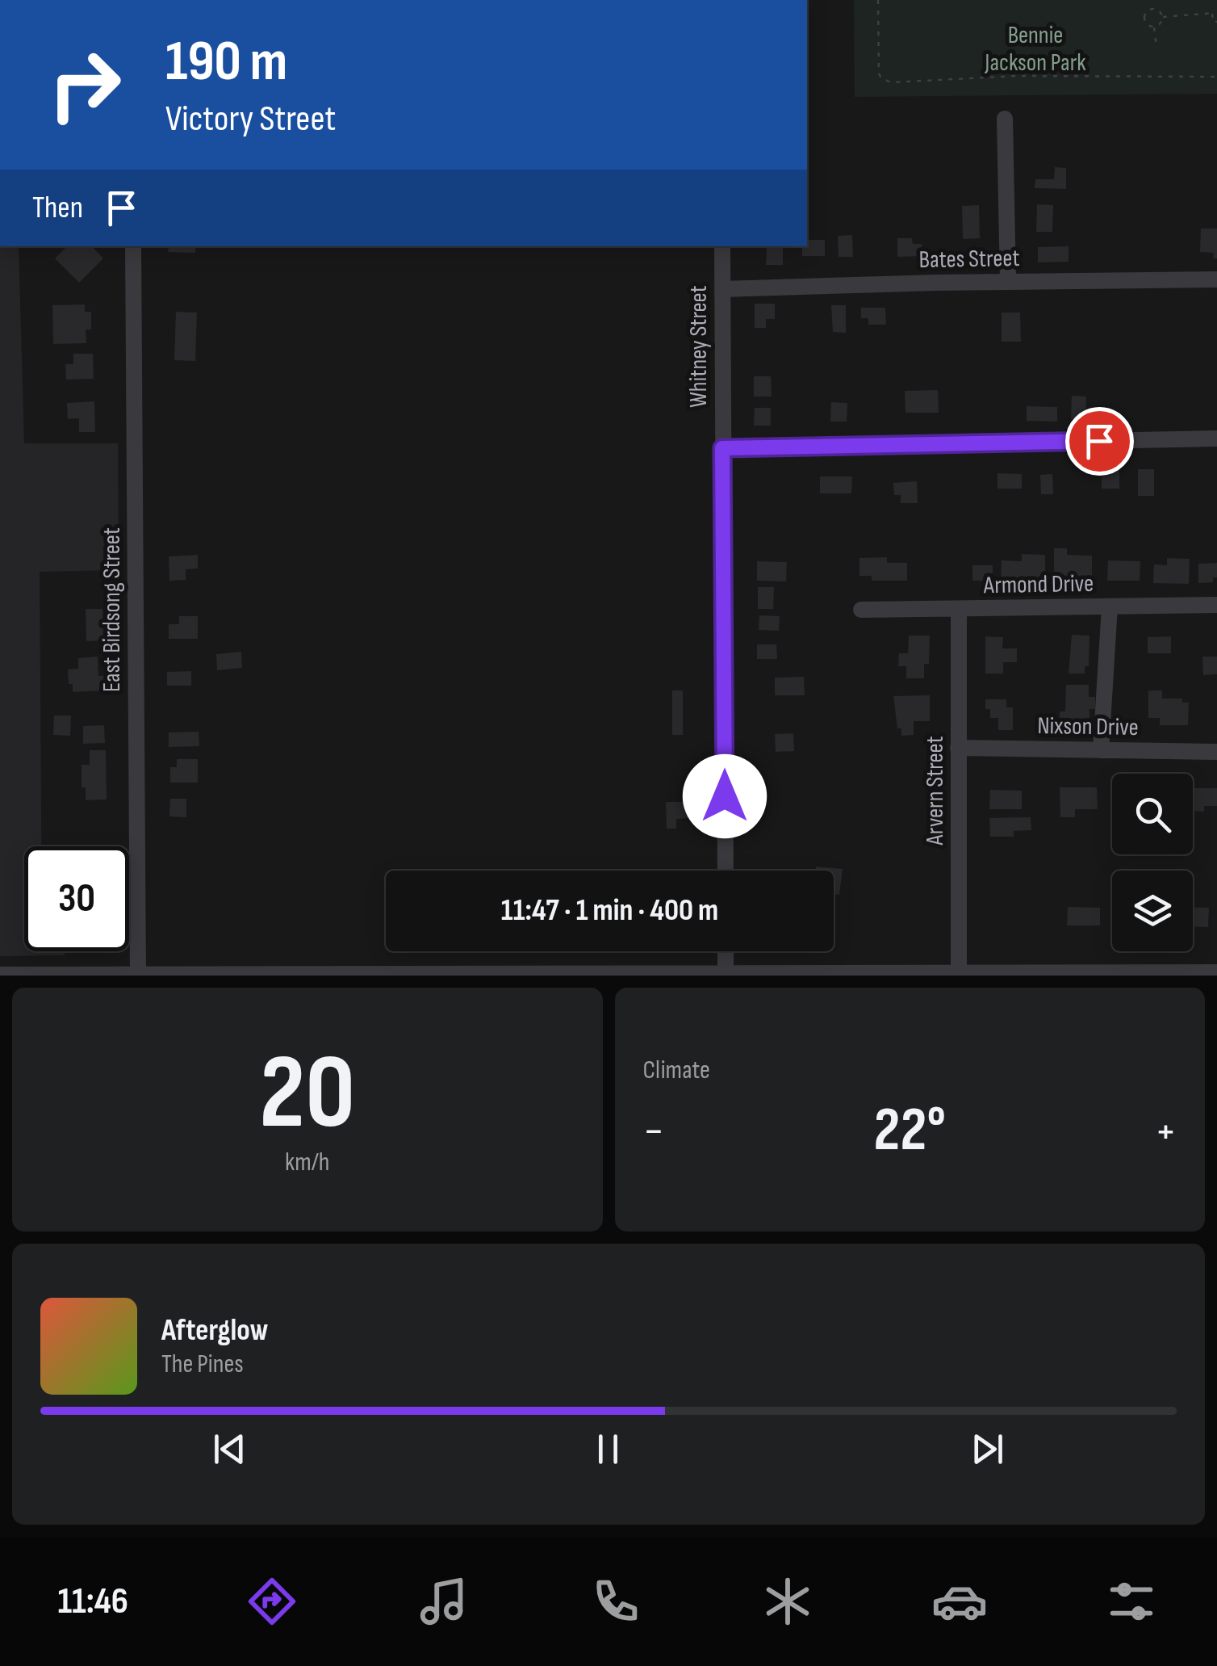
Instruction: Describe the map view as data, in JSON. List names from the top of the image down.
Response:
{
  "streets": {
    "street": [
      "Bates Street",
      "Whitney Street",
      "Armond Drive",
      "East Birdsong Street",
      "Nixson Drive",
      "Arvern Street"
    ]
  },
  "crossings": [
    ["Bates Street", "Whitney Street"],
    ["Armond Drive", "Arvern Street"],
    ["Nixson Drive", "Arvern Street"]
  ],
  "parks": ["Bennie Jackson Park"],
  "page": {
    "turn": ["190 m", "Victory Street"],
    "then": "Then",
    "limit": "30",
    "trip": "11:47 · 1 min · 400 m",
    "tile": [
      ["20", "km/h"],
      "Climate"
    ],
    "heat": ["−", "22°", "+"],
    "song": ["Afterglow", "The Pines"],
    "tabs": "11:46"
  }
}
